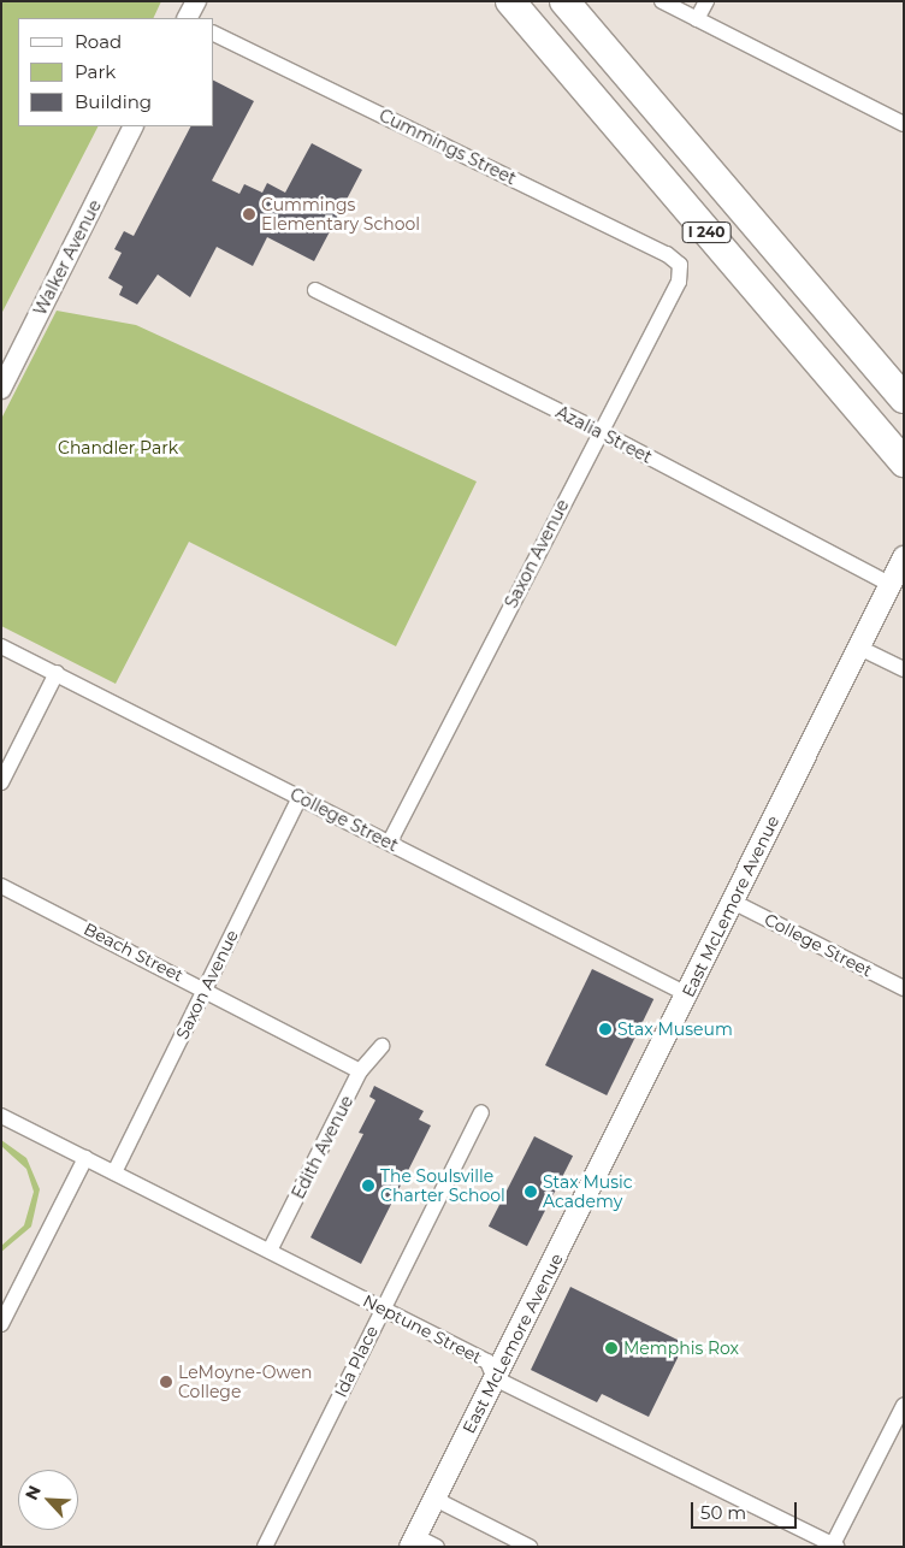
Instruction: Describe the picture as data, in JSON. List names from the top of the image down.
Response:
{
  "streets": {
    "highway": ["I 240"],
    "main road": ["East McLemore Avenue"],
    "street": [
      "Cummings Street",
      "Walker Avenue",
      "Azalia Street",
      "Saxon Avenue",
      "College Street",
      "Beach Street",
      "Edith Avenue",
      "Neptune Street",
      "Ida Place"
    ]
  },
  "crossings": [
    ["Cummings Street", "Saxon Avenue"],
    ["Azalia Street", "Saxon Avenue"],
    ["Azalia Street", "East McLemore Avenue"],
    ["Saxon Avenue", "College Street"],
    ["Saxon Avenue", "Beach Street"],
    ["Saxon Avenue", "Neptune Street"],
    ["College Street", "East McLemore Avenue"],
    ["East McLemore Avenue", "Neptune Street"],
    ["Beach Street", "Edith Avenue"],
    ["Edith Avenue", "Neptune Street"],
    ["Neptune Street", "Ida Place"]
  ],
  "parks": ["Chandler Park"],
  "places": [
    "Cummings Elementary School",
    "Stax Museum",
    "The Soulsville Charter School",
    "Stax Music Academy",
    "Memphis Rox",
    "LeMoyne-Owen College"
  ],
  "legend": ["Road", "Park", "Building"],
  "scale_bar": "50 m",
  "north": "top left"
}
